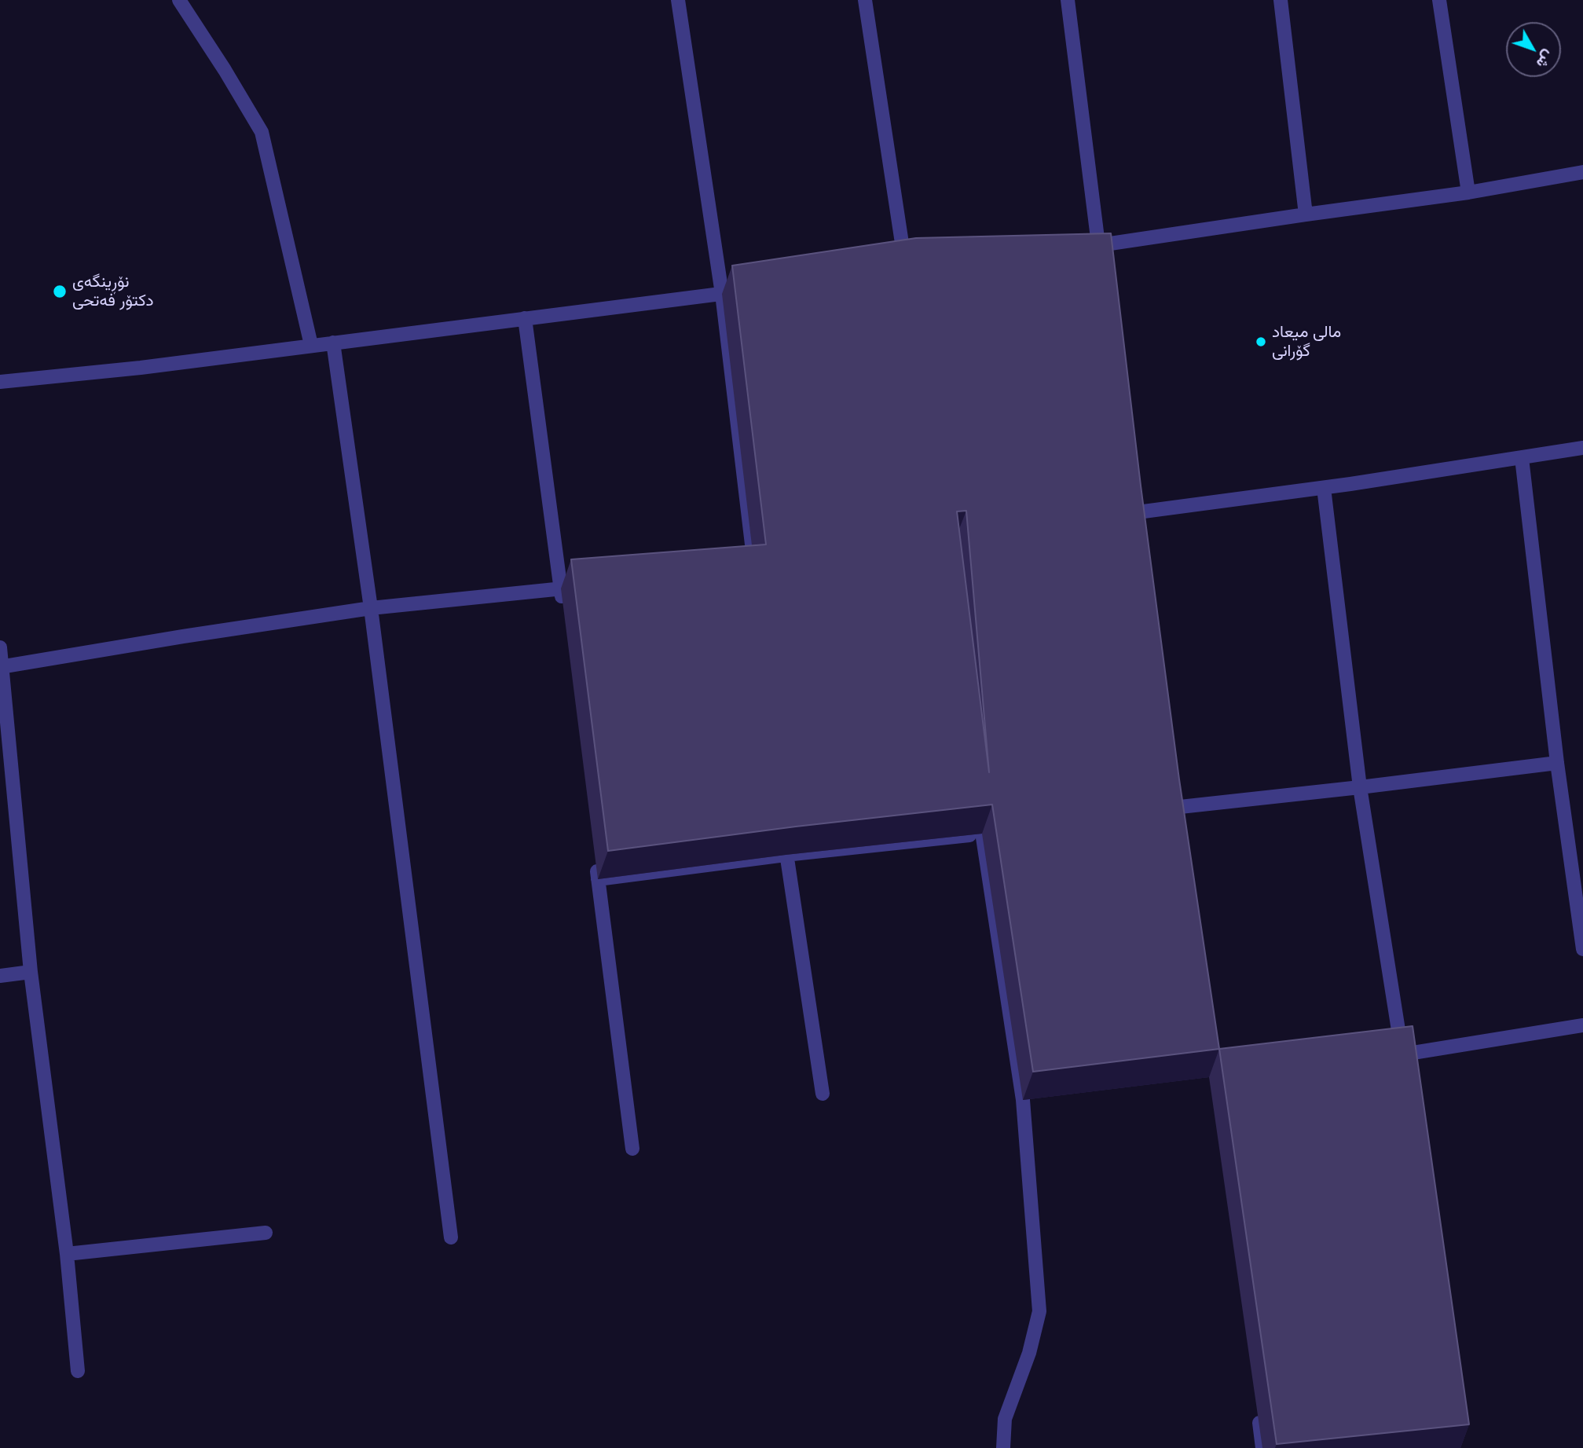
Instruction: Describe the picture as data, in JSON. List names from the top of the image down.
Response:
{
  "places": ["نۆڕینگەی دکتۆر فەتحی", "مالی میعاد گۆرانی"],
  "north": "bottom right"
}
